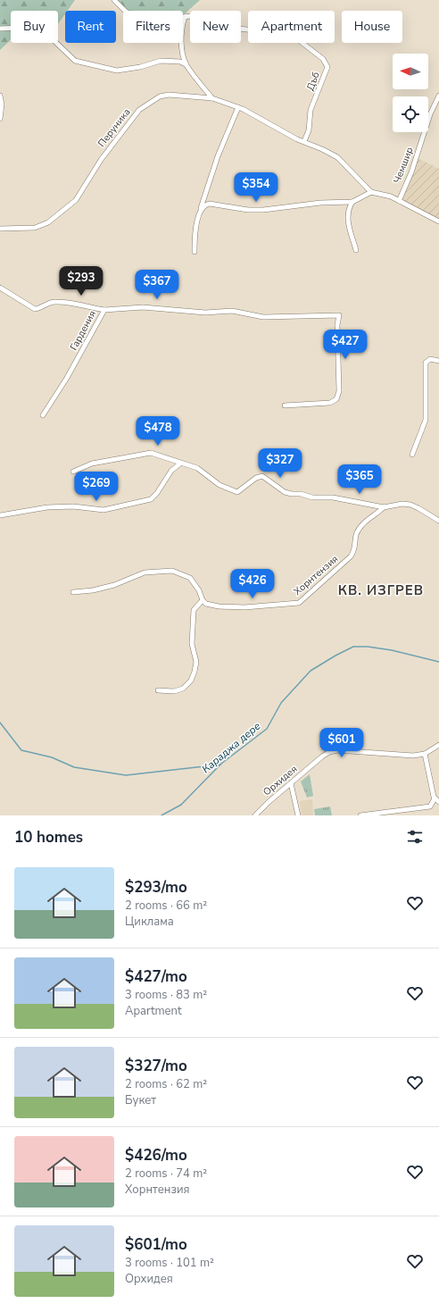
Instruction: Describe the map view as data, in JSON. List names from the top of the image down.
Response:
{
  "streets": {
    "street": [
      "Дъб",
      "Перуника",
      "Чемшир",
      "Гардения",
      "Хорнтензия",
      "Орхидея"
    ]
  },
  "crossings": [
    ["Дъб", "Перуника"]
  ],
  "districts": ["КВ. ИЗГРЕВ"],
  "water": ["Караджа дере"],
  "north": "left",
  "page": {
    "chip": [
      "Buy",
      "Rent",
      "Filters",
      "New",
      "Apartment",
      "House"
    ],
    "price": [
      "$354",
      "$293",
      "$367",
      "$427",
      "$478",
      "$327",
      "$365",
      "$269",
      "$426",
      "$601"
    ],
    "heading": "10 homes",
    "list": [
      {
        "name": "$293/mo",
        "note": "2 rooms · 66 m² · Циклама"
      },
      {
        "name": "$427/mo",
        "note": "3 rooms · 83 m² · Apartment"
      },
      {
        "name": "$327/mo",
        "note": "2 rooms · 62 m² · Букет"
      },
      {
        "name": "$426/mo",
        "note": "2 rooms · 74 m² · Хорнтензия"
      },
      {
        "name": "$601/mo",
        "note": "3 rooms · 101 m² · Орхидея"
      }
    ]
  }
}
